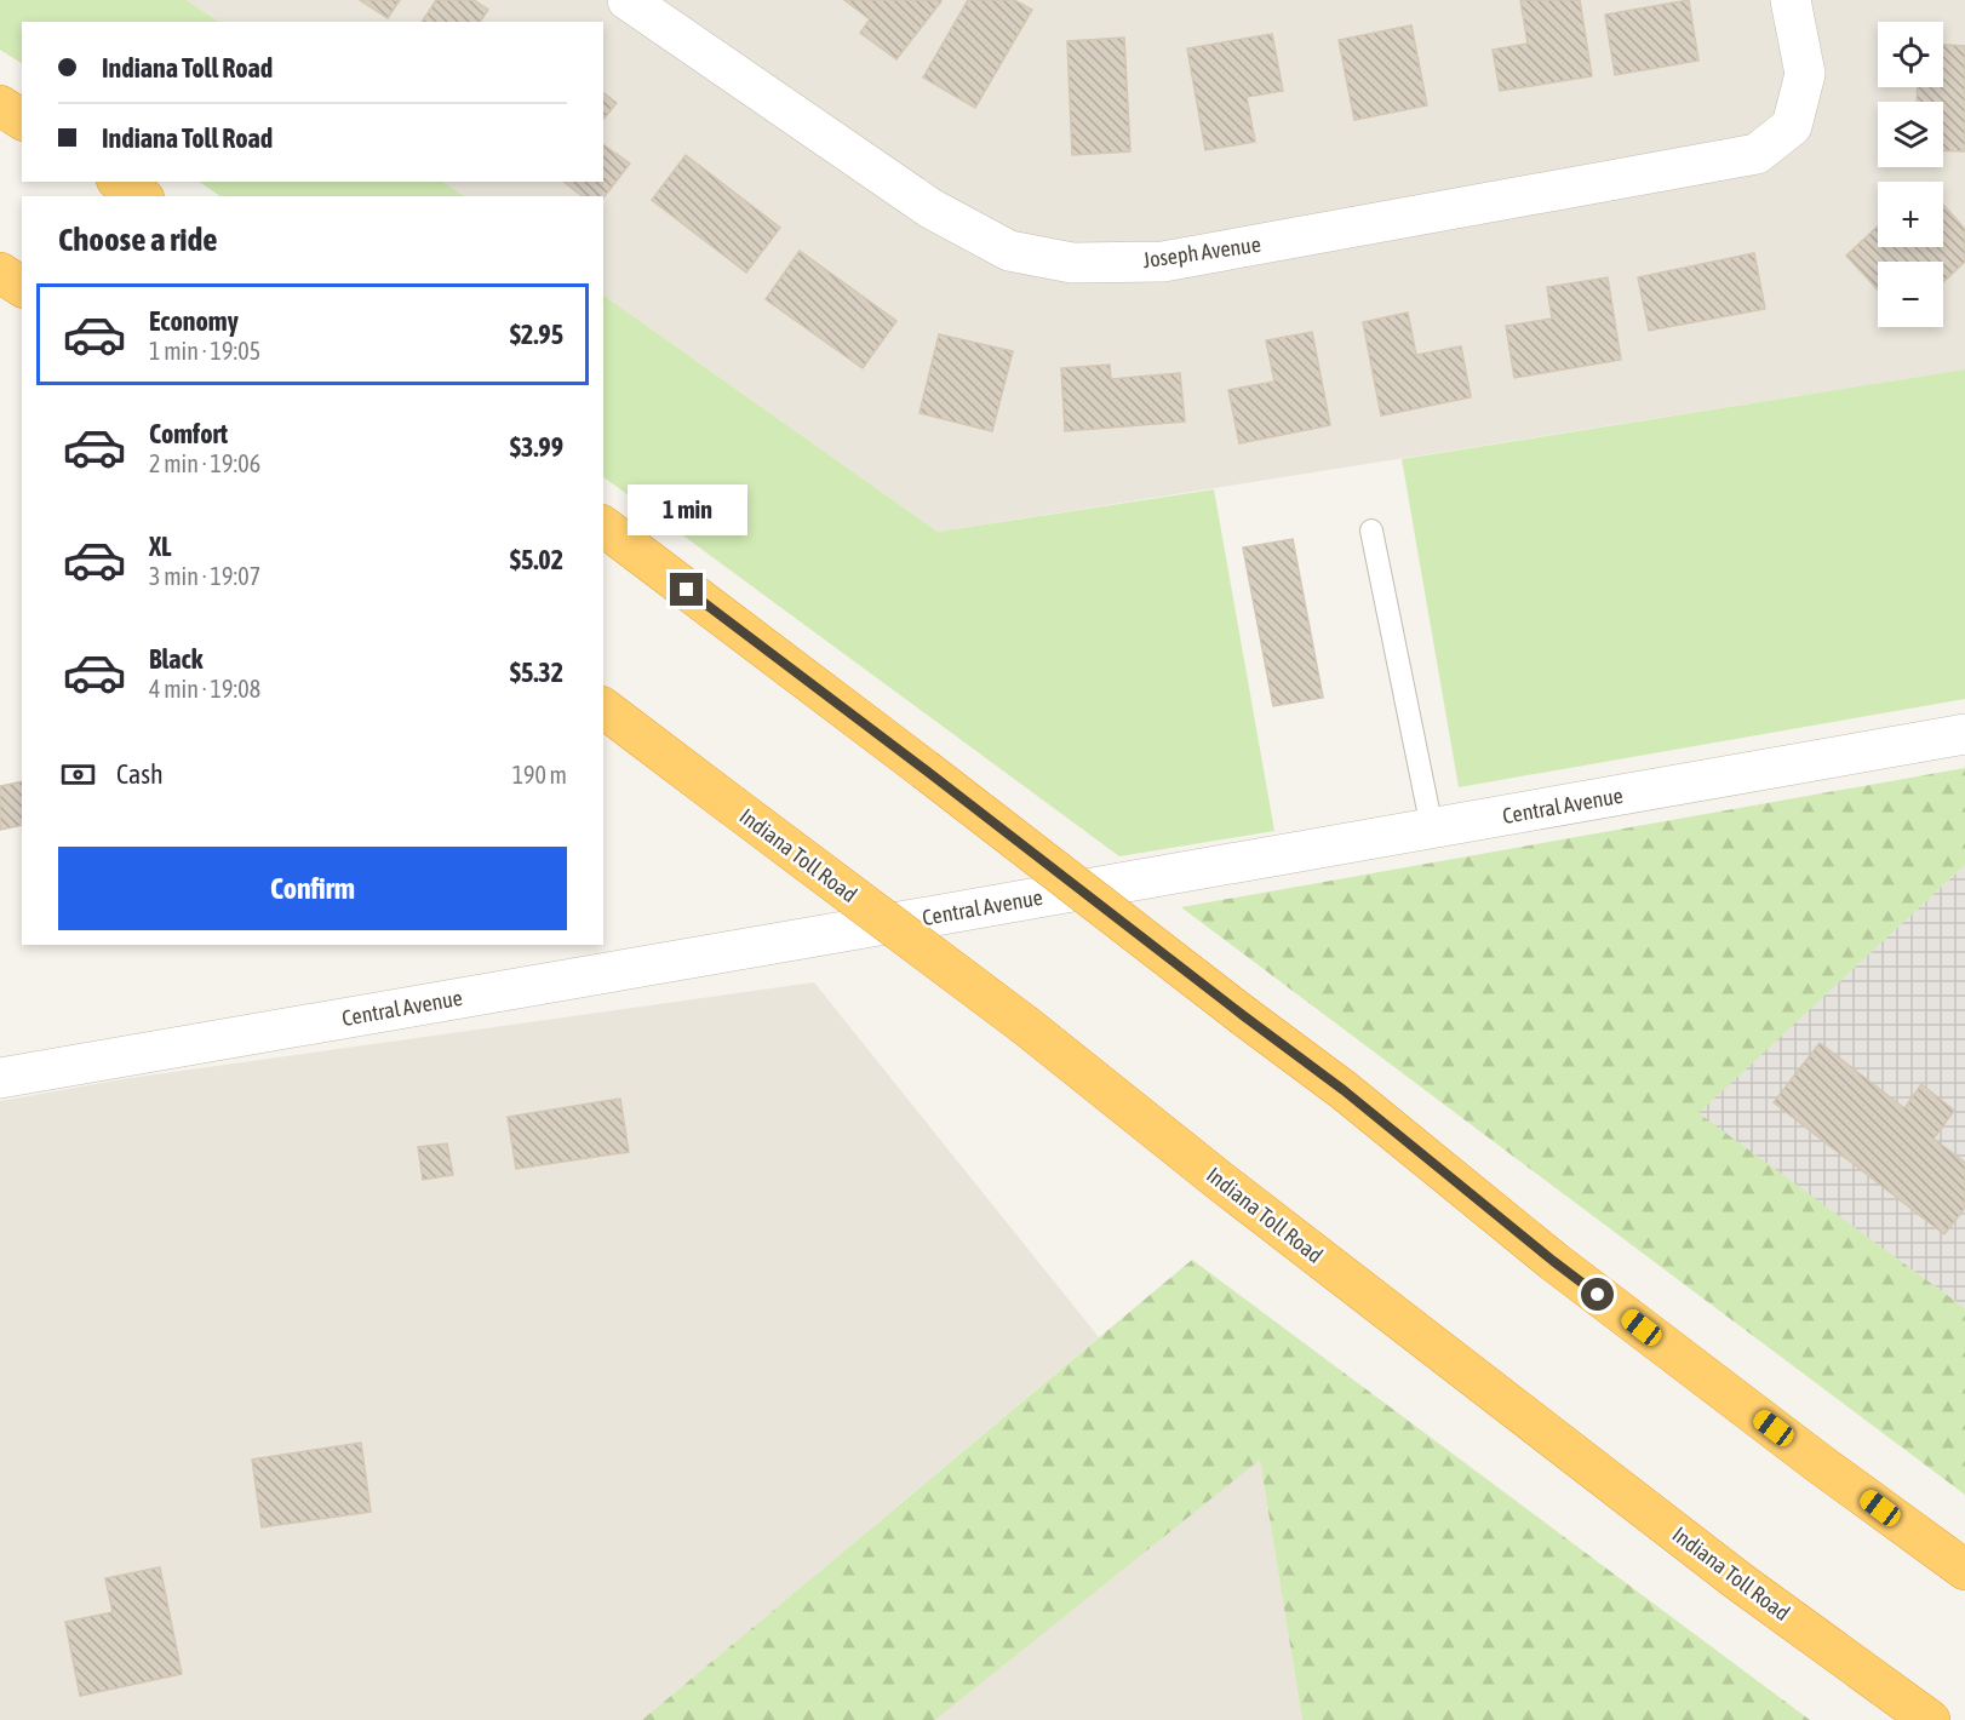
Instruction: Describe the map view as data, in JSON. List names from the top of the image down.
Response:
{
  "streets": {
    "highway": ["Indiana Toll Road"],
    "street": ["Joseph Avenue", "Central Avenue"]
  },
  "page": {
    "map_buttons": ["+", "−"],
    "banner": ["Indiana Toll Road", "Indiana Toll Road"],
    "heading": "Choose a ride",
    "list": [
      {
        "name": "Economy",
        "note": "1 min · 19:05",
        "value": "$2.95"
      },
      {
        "name": "Comfort",
        "note": "2 min · 19:06",
        "value": "$3.99"
      },
      {
        "name": "XL",
        "note": "3 min · 19:07",
        "value": "$5.02"
      },
      {
        "name": "Black",
        "note": "4 min · 19:08",
        "value": "$5.32"
      }
    ],
    "bubble": "1 min",
    "pay": ["Cash", "190 m"],
    "buttons": "Confirm"
  }
}
